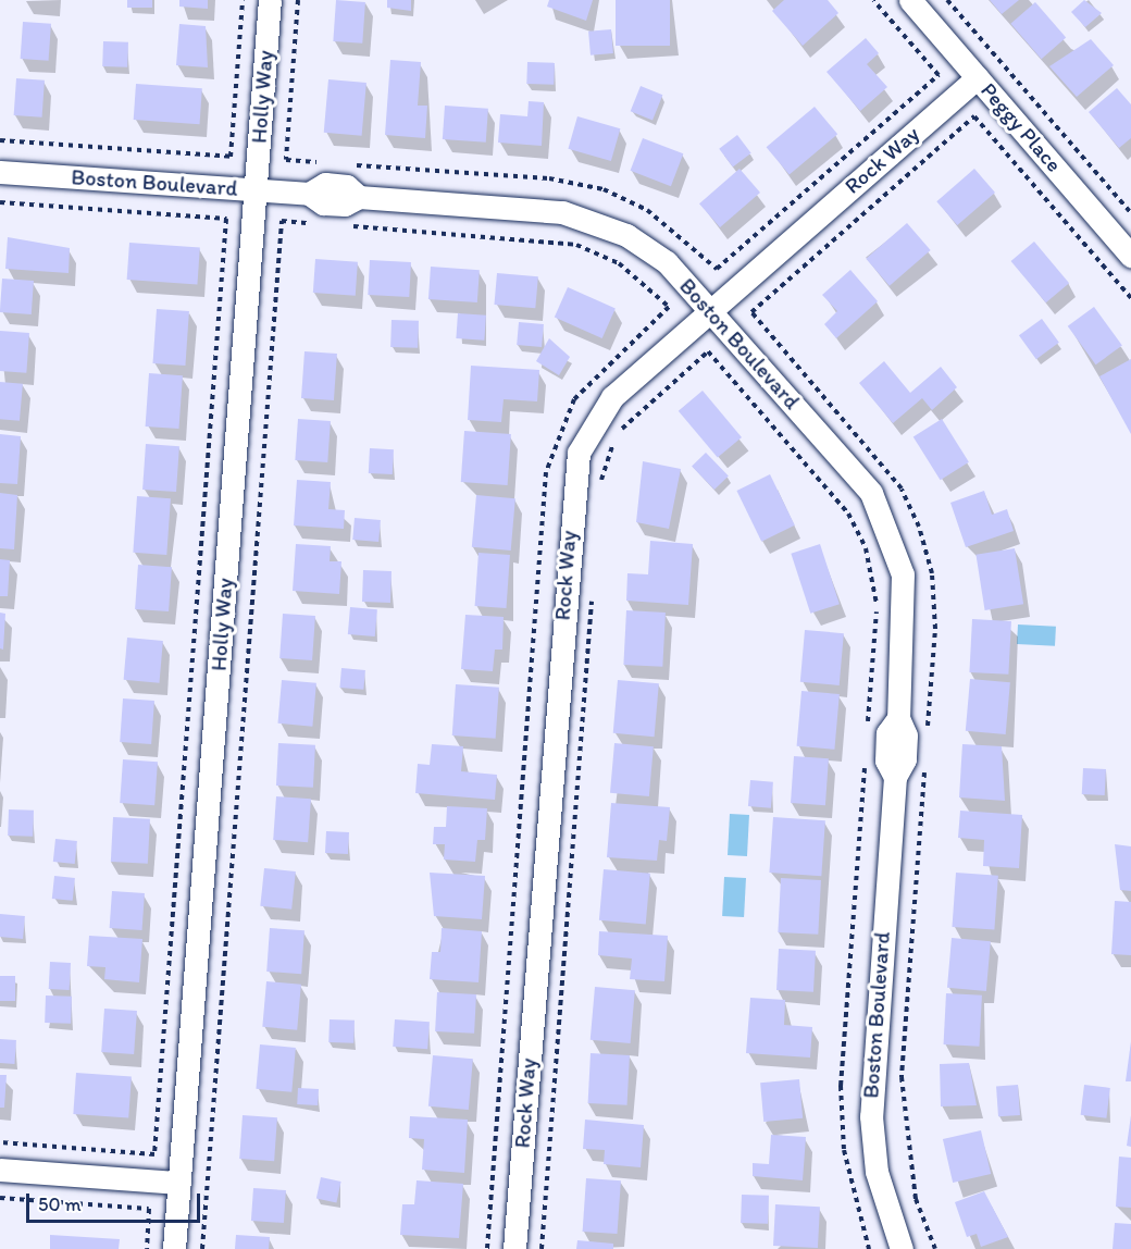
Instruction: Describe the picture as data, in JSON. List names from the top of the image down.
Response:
{
  "streets": {
    "street": [
      "Holly Way",
      "Peggy Place",
      "Rock Way",
      "Boston Boulevard"
    ]
  },
  "crossings": [
    ["Holly Way", "Boston Boulevard"],
    ["Peggy Place", "Rock Way"],
    ["Rock Way", "Boston Boulevard"]
  ],
  "scale_bar": "50 m"
}
